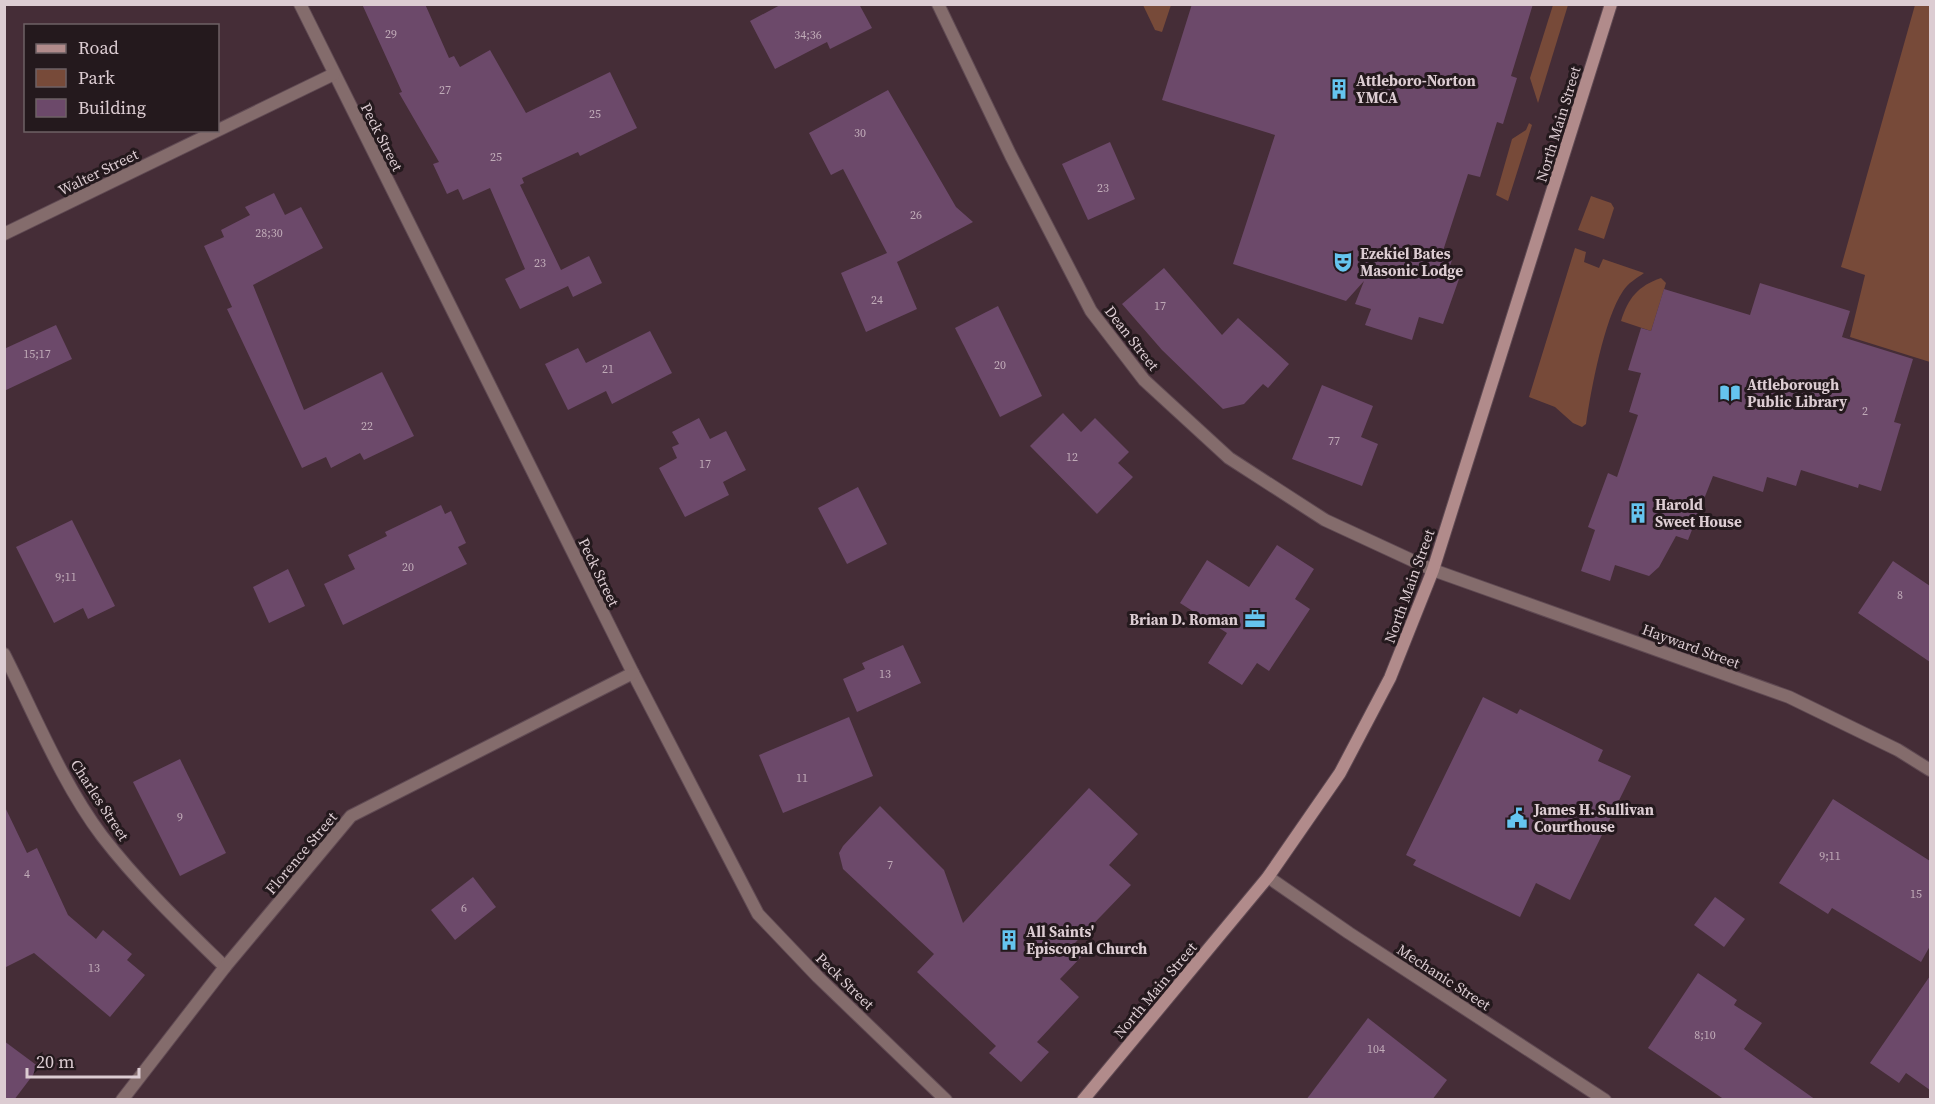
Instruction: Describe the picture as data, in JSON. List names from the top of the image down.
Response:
{
  "streets": {
    "main road": ["North Main Street"],
    "street": [
      "Peck Street",
      "Walter Street",
      "Dean Street",
      "Hayward Street",
      "Charles Street",
      "Florence Street",
      "Mechanic Street"
    ]
  },
  "crossings": [
    ["North Main Street", "Dean Street"],
    ["North Main Street", "Hayward Street"],
    ["North Main Street", "Mechanic Street"],
    ["Peck Street", "Walter Street"],
    ["Peck Street", "Florence Street"],
    ["Dean Street", "Hayward Street"],
    ["Charles Street", "Florence Street"]
  ],
  "places": {
    "building": ["Attleboro-Norton YMCA", "Harold Sweet House", "All Saints' Episcopal Church"],
    "theatre": ["Ezekiel Bates Masonic Lodge"],
    "library": ["Attleborough Public Library"],
    "office": ["Brian D. Roman"],
    "public building": ["James H. Sullivan Courthouse"]
  },
  "house_numbers": [
    "29",
    "34;36",
    "27",
    "25",
    "30",
    "25",
    "23",
    "26",
    "28;30",
    "23",
    "24",
    "17",
    "15;17",
    "20",
    "21",
    "2",
    "22",
    "77",
    "12",
    "17",
    "20",
    "9;11",
    "8",
    "13",
    "11",
    "9",
    "9;11",
    "7",
    "4",
    "15",
    "6",
    "13",
    "8;10",
    "104"
  ],
  "legend": ["Road", "Park", "Building"],
  "scale_bar": "20 m"
}
